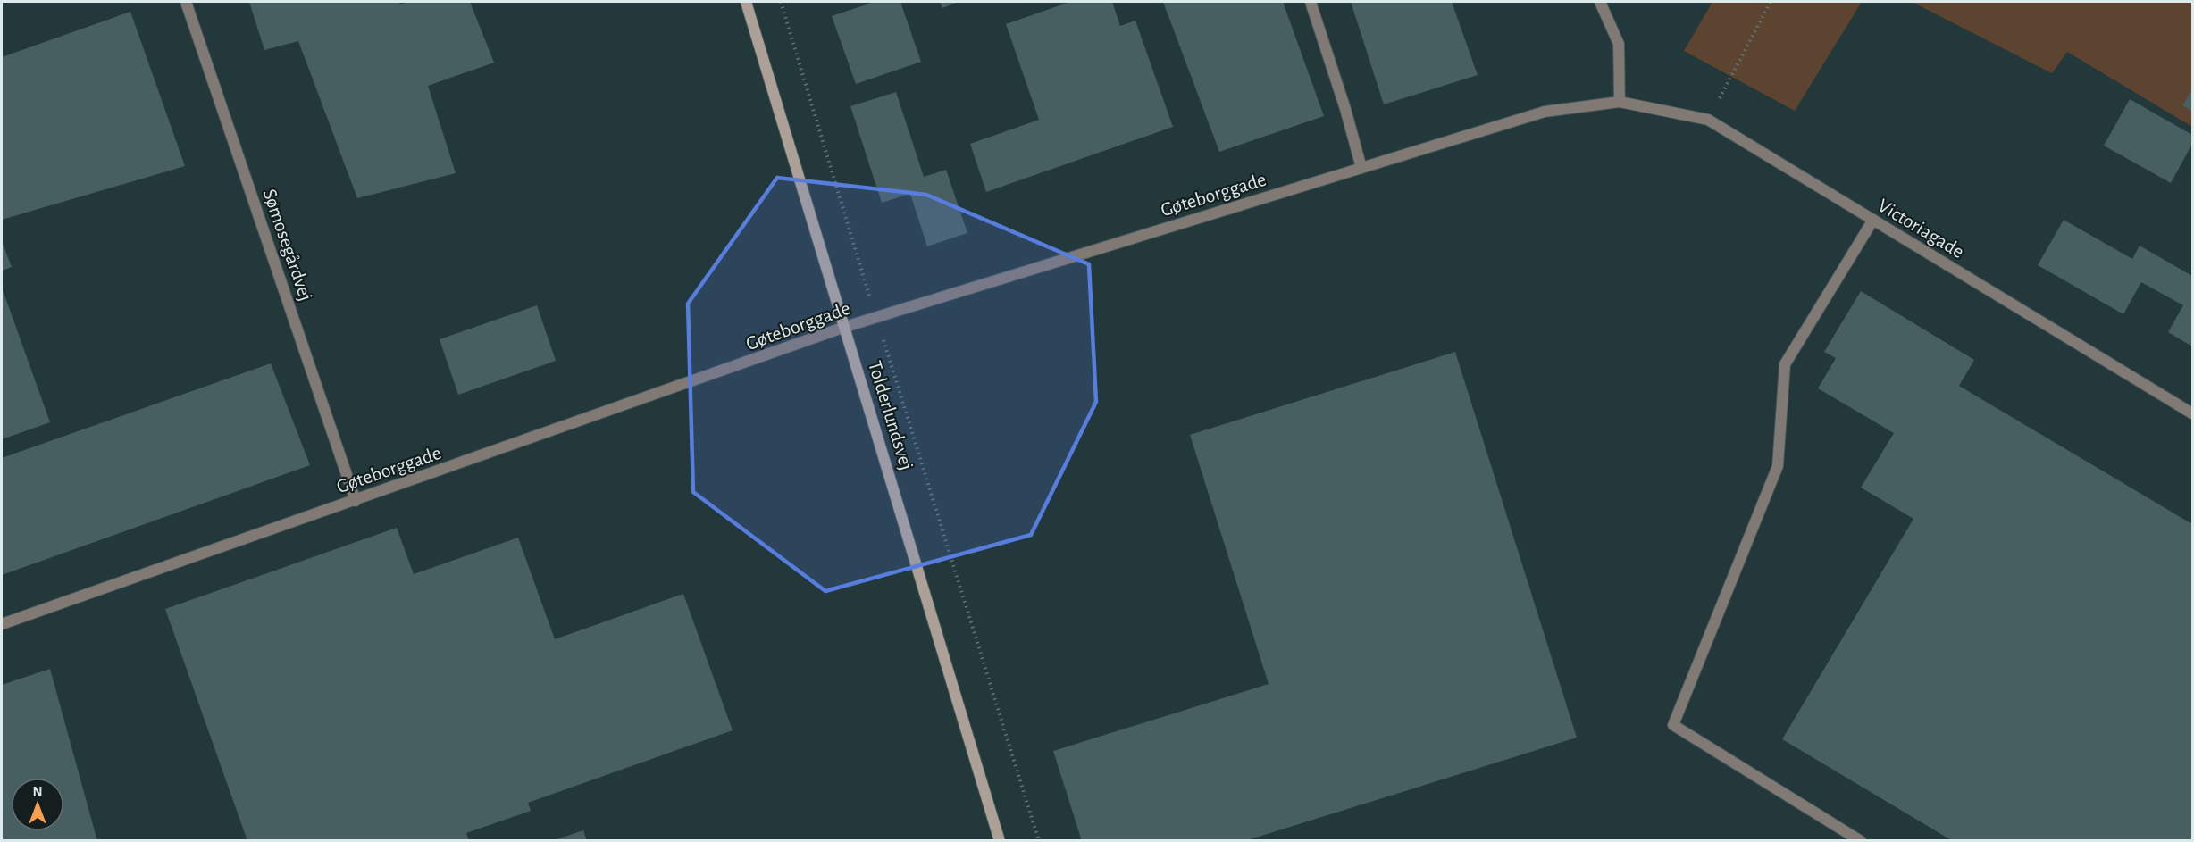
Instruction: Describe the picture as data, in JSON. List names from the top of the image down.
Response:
{
  "streets": {
    "street": [
      "Gøteborggade",
      "Victoriagade",
      "Sømosegårdvej",
      "Tolderlundsvej"
    ]
  },
  "crossings": [
    ["Gøteborggade", "Victoriagade"],
    ["Gøteborggade", "Sømosegårdvej"],
    ["Gøteborggade", "Tolderlundsvej"]
  ],
  "north": "top"
}
